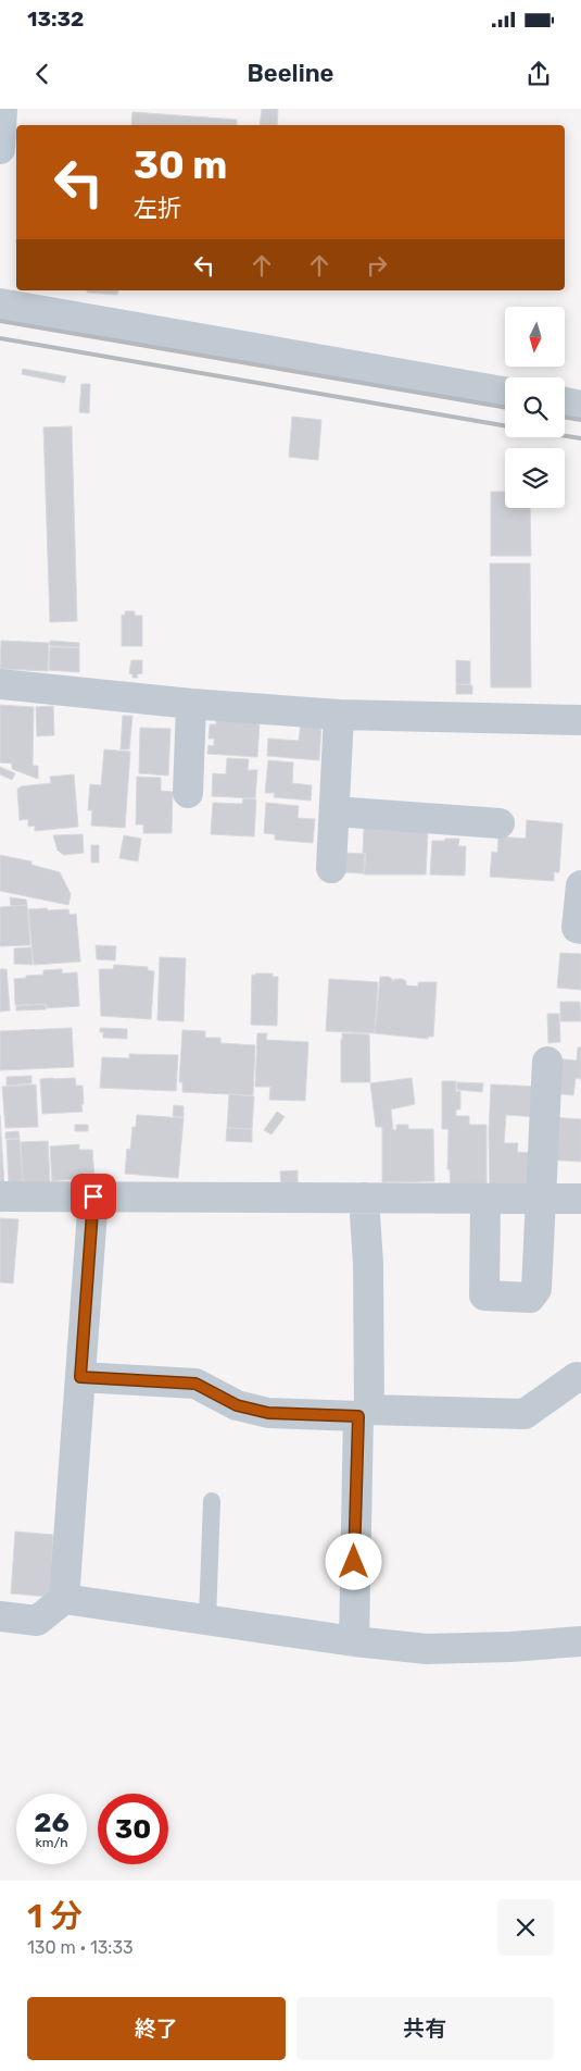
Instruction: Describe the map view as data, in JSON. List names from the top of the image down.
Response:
{
  "north": "bottom",
  "page": {
    "status": "13:32",
    "header": "Beeline",
    "turn": ["30 m", "左折"],
    "speed": "26 km/h",
    "limit": "30",
    "heading": ["1 分", "130 m · 13:33"],
    "buttons": ["終了", "共有"]
  }
}
